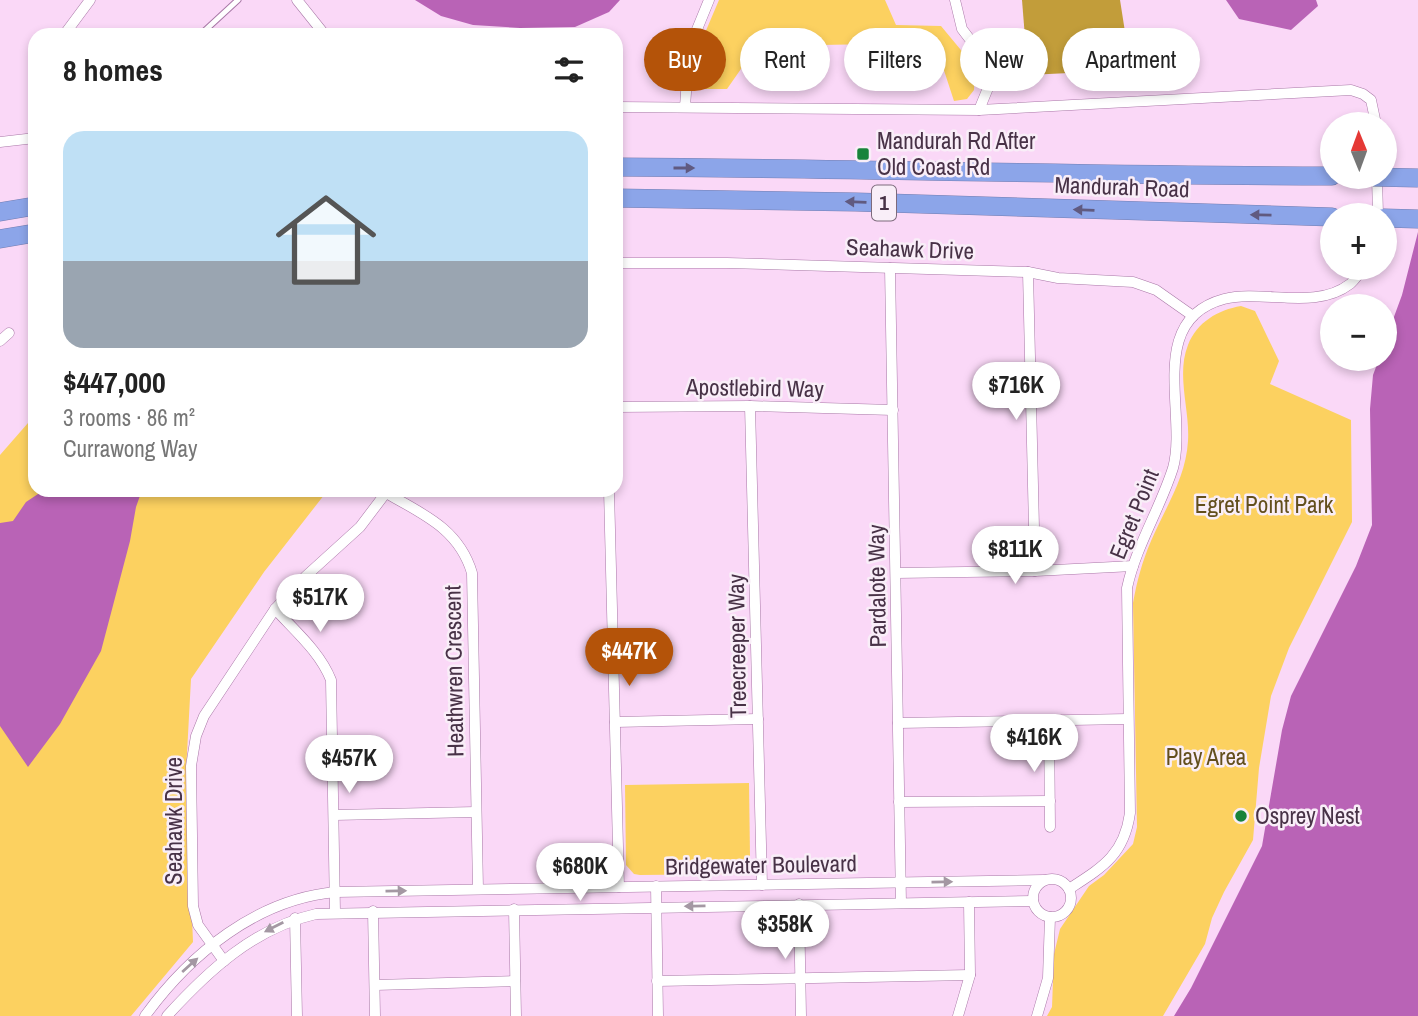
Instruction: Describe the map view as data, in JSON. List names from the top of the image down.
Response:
{
  "streets": {
    "highway": ["Mandurah Road", "1"],
    "street": [
      "Seahawk Drive",
      "Apostlebird Way",
      "Egret Point",
      "Pardalote Way",
      "Treecreeper Way",
      "Heathwren Crescent",
      "Bridgewater Boulevard"
    ]
  },
  "crossings": [
    ["Seahawk Drive", "Egret Point"],
    ["Seahawk Drive", "Pardalote Way"],
    ["Seahawk Drive", "Bridgewater Boulevard"],
    ["Apostlebird Way", "Pardalote Way"],
    ["Apostlebird Way", "Treecreeper Way"],
    ["Egret Point", "Bridgewater Boulevard"],
    ["Pardalote Way", "Bridgewater Boulevard"],
    ["Treecreeper Way", "Bridgewater Boulevard"],
    ["Heathwren Crescent", "Bridgewater Boulevard"]
  ],
  "parks": ["Egret Point Park", "Play Area"],
  "places": {
    "transit": ["Mandurah Rd After Old Coast Rd"],
    "other": ["Osprey Nest"]
  },
  "north": "top",
  "page": {
    "chip": [
      "Buy",
      "Rent",
      "Filters",
      "New",
      "Apartment"
    ],
    "heading": "8 homes",
    "map_buttons": ["+", "−"],
    "list": [
      {
        "name": "$447,000",
        "note": "3 rooms · 86 m² · Currawong Way"
      }
    ],
    "price": [
      "$716K",
      "$811K",
      "$517K",
      "$447K",
      "$416K",
      "$457K",
      "$680K",
      "$358K"
    ]
  }
}
